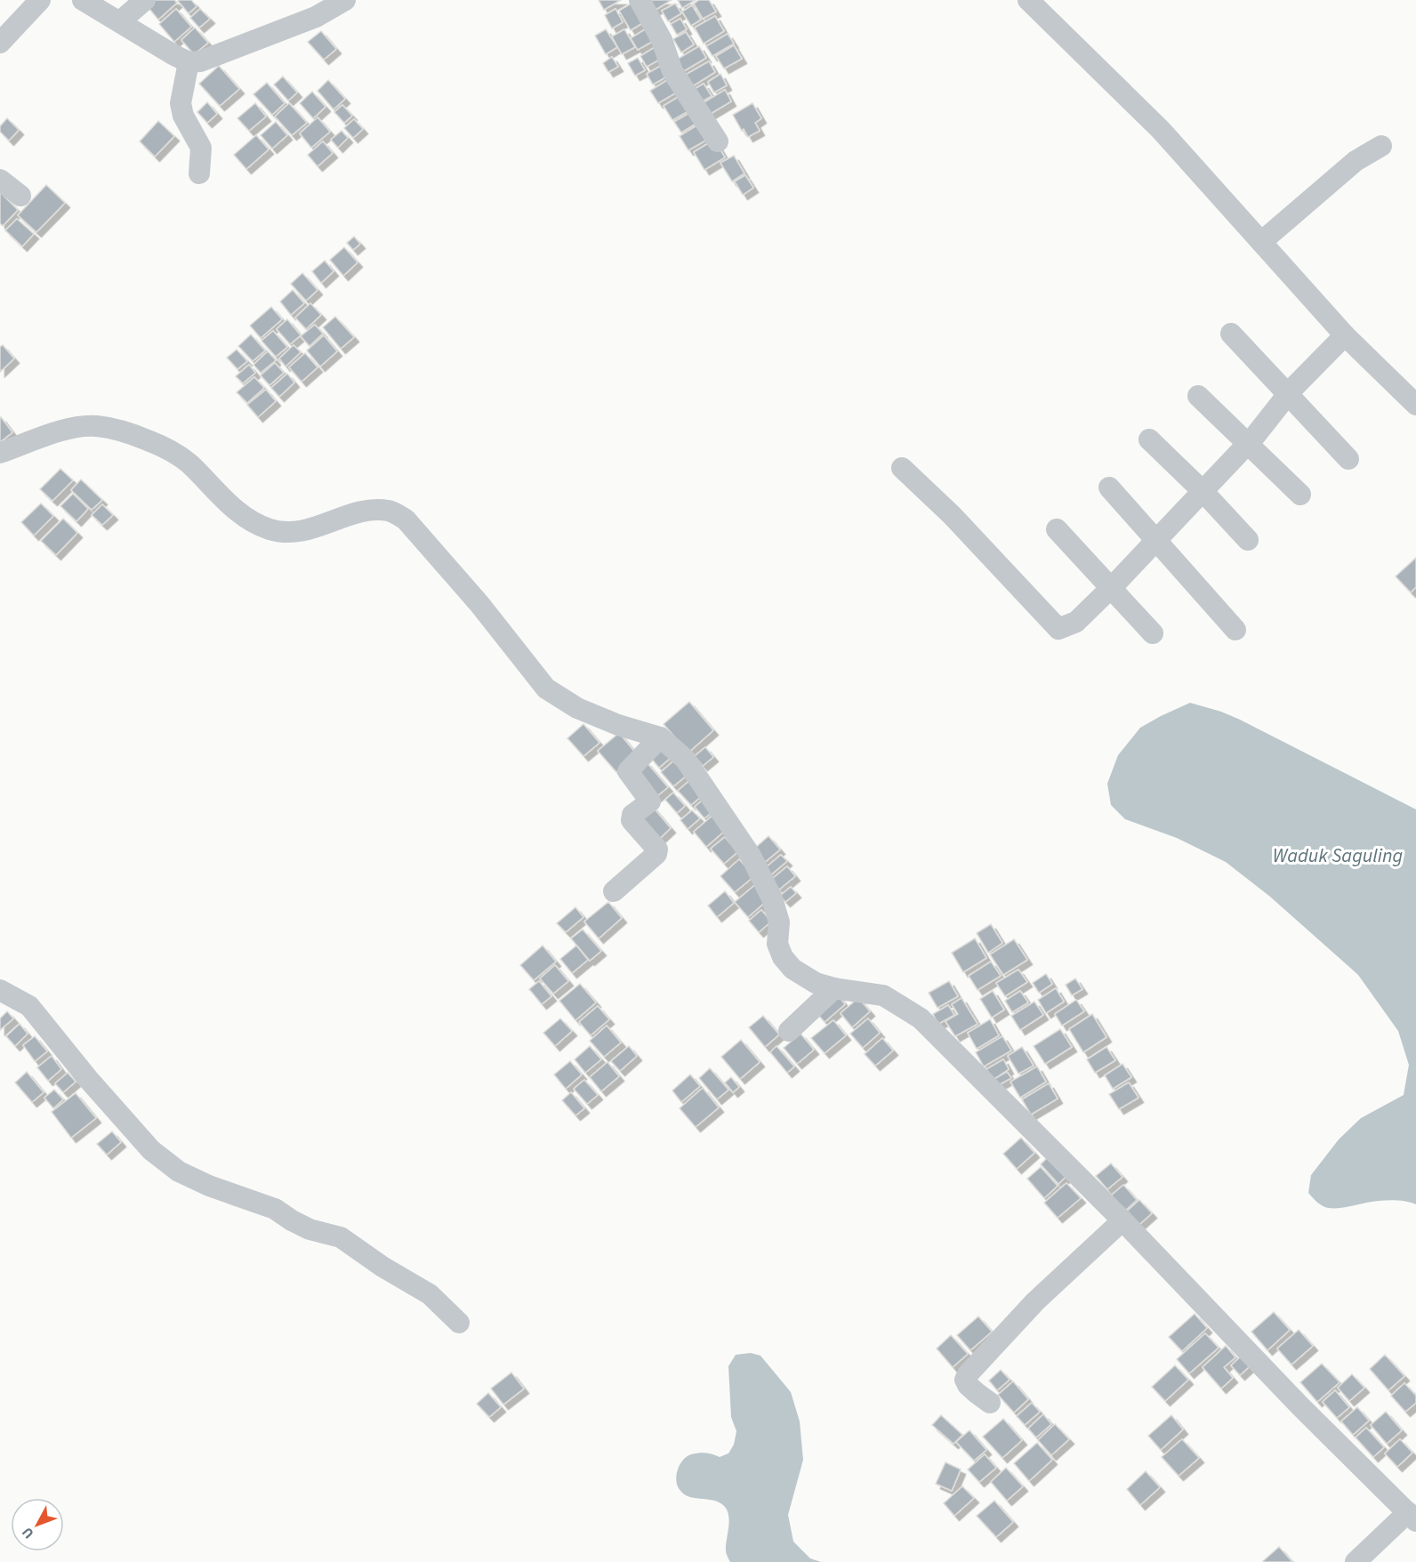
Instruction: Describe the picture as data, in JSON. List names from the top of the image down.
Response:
{
  "water": ["Waduk Saguling"],
  "north": "bottom left"
}
